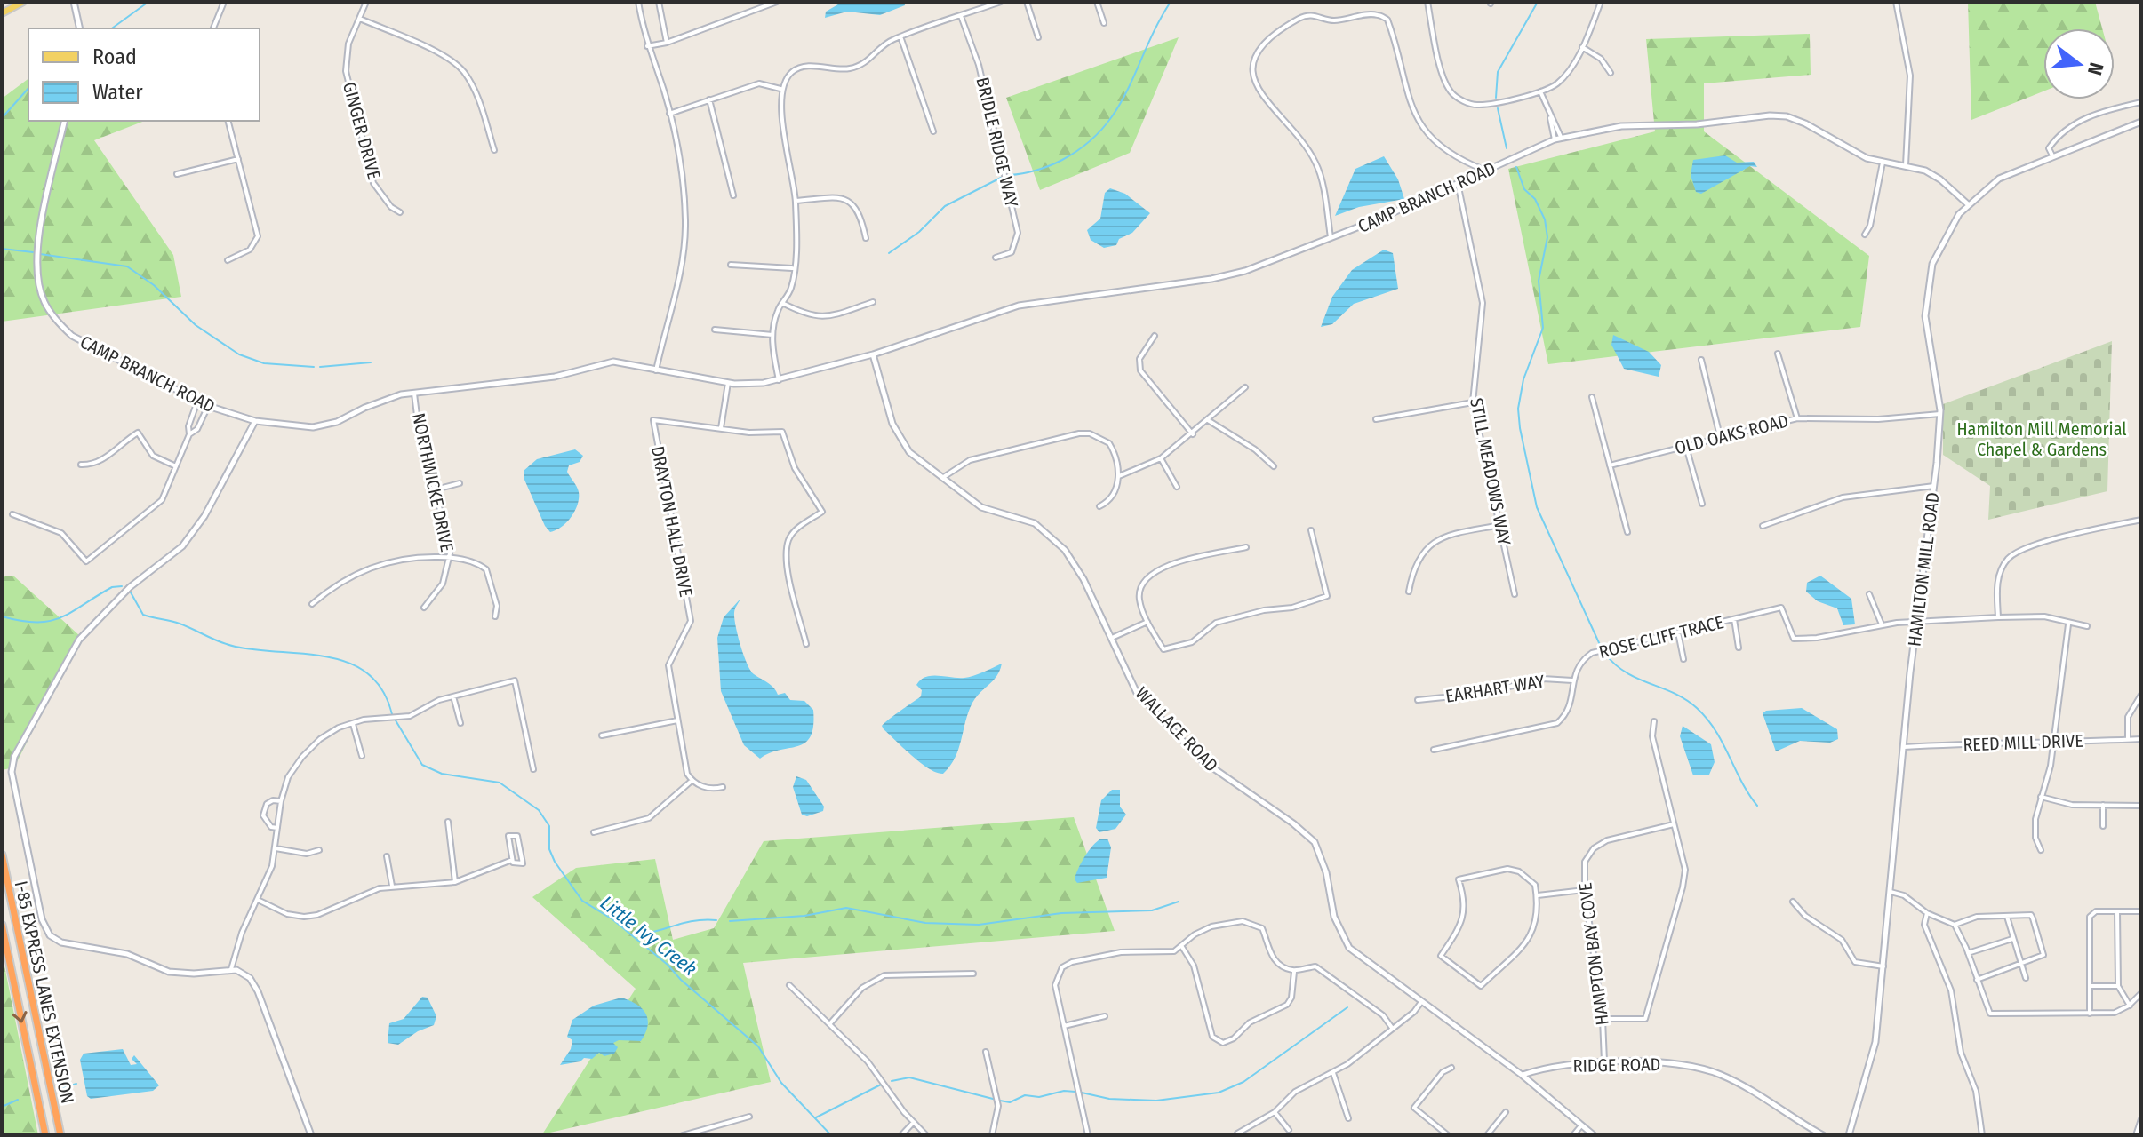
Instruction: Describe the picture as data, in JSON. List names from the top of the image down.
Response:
{
  "streets": {
    "highway": ["I-85 EXPRESS LANES EXTENSION"],
    "street": [
      "GINGER DRIVE",
      "BRIDLE RIDGE WAY",
      "CAMP BRANCH ROAD",
      "OLD OAKS ROAD",
      "STILL MEADOWS WAY",
      "NORTHWICKE DRIVE",
      "DRAYTON HALL DRIVE",
      "HAMILTON MILL ROAD",
      "ROSE CLIFF TRACE",
      "EARHART WAY",
      "WALLACE ROAD",
      "REED MILL DRIVE",
      "HAMPTON BAY COVE",
      "RIDGE ROAD"
    ]
  },
  "crossings": [
    ["CAMP BRANCH ROAD", "STILL MEADOWS WAY"],
    ["CAMP BRANCH ROAD", "NORTHWICKE DRIVE"],
    ["CAMP BRANCH ROAD", "HAMILTON MILL ROAD"],
    ["CAMP BRANCH ROAD", "WALLACE ROAD"],
    ["OLD OAKS ROAD", "HAMILTON MILL ROAD"],
    ["HAMILTON MILL ROAD", "ROSE CLIFF TRACE"],
    ["HAMILTON MILL ROAD", "REED MILL DRIVE"],
    ["ROSE CLIFF TRACE", "EARHART WAY"],
    ["WALLACE ROAD", "RIDGE ROAD"],
    ["HAMPTON BAY COVE", "RIDGE ROAD"]
  ],
  "water": ["Little Ivy Creek"],
  "parks": ["Hamilton Mill Memorial Chapel & Gardens"],
  "legend": ["Road", "Water"],
  "north": "right"
}
